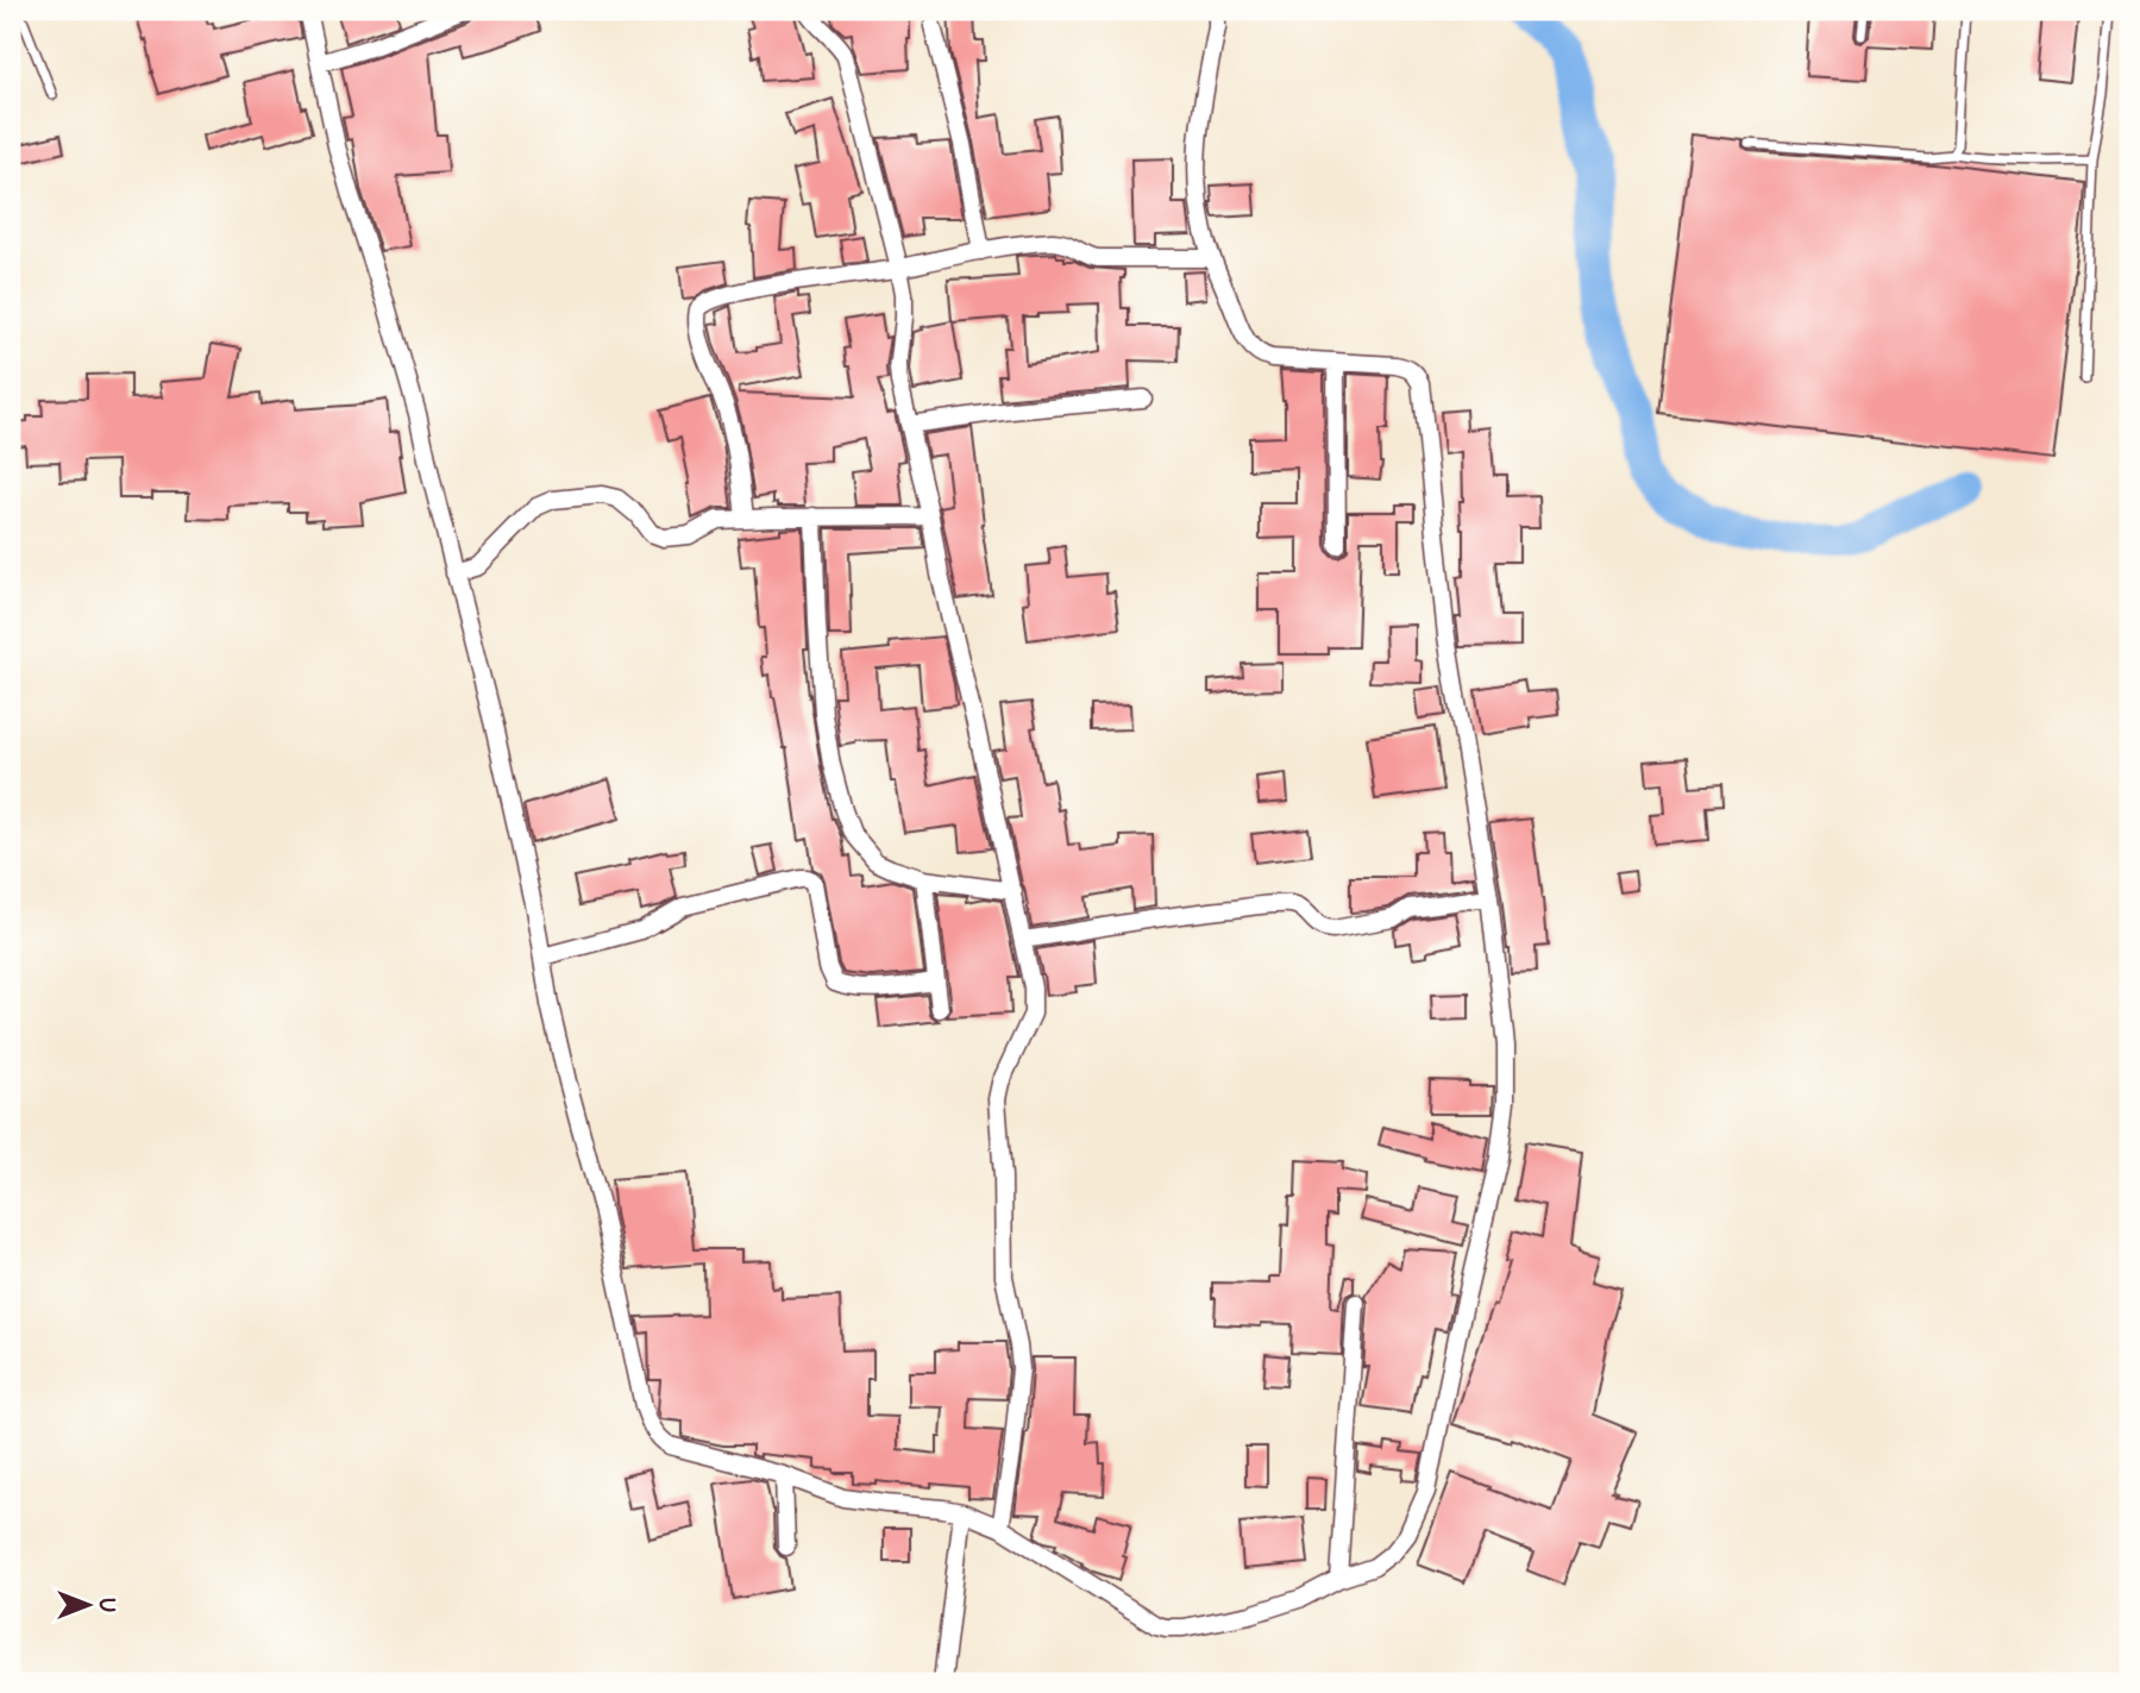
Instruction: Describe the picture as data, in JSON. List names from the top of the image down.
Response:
{
  "north": "right"
}
